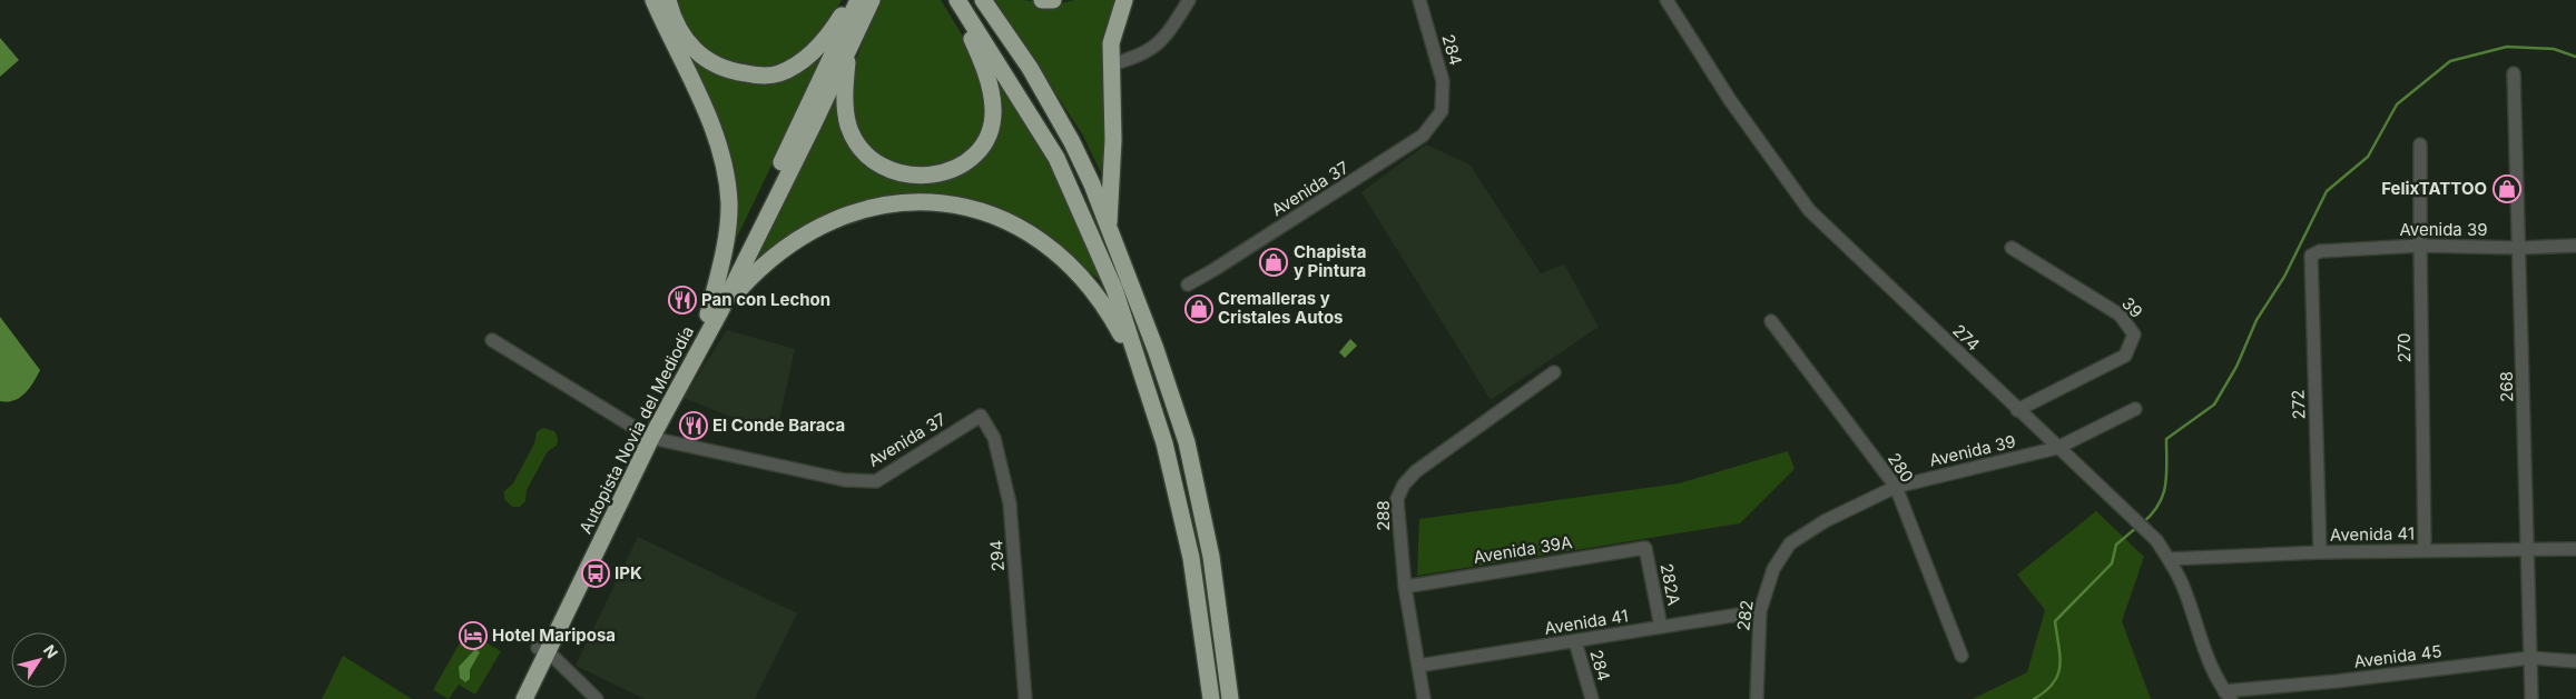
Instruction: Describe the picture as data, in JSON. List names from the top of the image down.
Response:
{
  "streets": {
    "highway": ["Autopista Novia del Mediodía"],
    "street": [
      "284",
      "Avenida 37",
      "Avenida 39",
      "39",
      "274",
      "270",
      "268",
      "272",
      "280",
      "288",
      "Avenida 41",
      "Avenida 39A",
      "294",
      "282A",
      "282",
      "Avenida 45"
    ]
  },
  "crossings": [
    ["284", "Avenida 37"],
    ["284", "Avenida 41"],
    ["Avenida 37", "Autopista Novia del Mediodía"],
    ["Avenida 37", "294"],
    ["Avenida 39", "274"],
    ["Avenida 39", "270"],
    ["Avenida 39", "268"],
    ["Avenida 39", "272"],
    ["Avenida 39", "280"],
    ["Avenida 39", "282"],
    ["39", "274"],
    ["274", "Avenida 41"],
    ["274", "Avenida 45"],
    ["270", "Avenida 41"],
    ["268", "Avenida 41"],
    ["268", "Avenida 45"],
    ["272", "Avenida 41"],
    ["288", "Avenida 41"],
    ["288", "Avenida 39A"],
    ["Avenida 41", "282A"],
    ["Avenida 41", "282"],
    ["Avenida 39A", "282A"]
  ],
  "places": {
    "shop": ["FelixTATTOO", "Chapista y Pintura", "Cremalleras y Cristales Autos"],
    "restaurant": ["Pan con Lechon", "El Conde Baraca"],
    "bus stop": ["IPK"],
    "hotel": ["Hotel Mariposa"]
  },
  "north": "top right"
}
